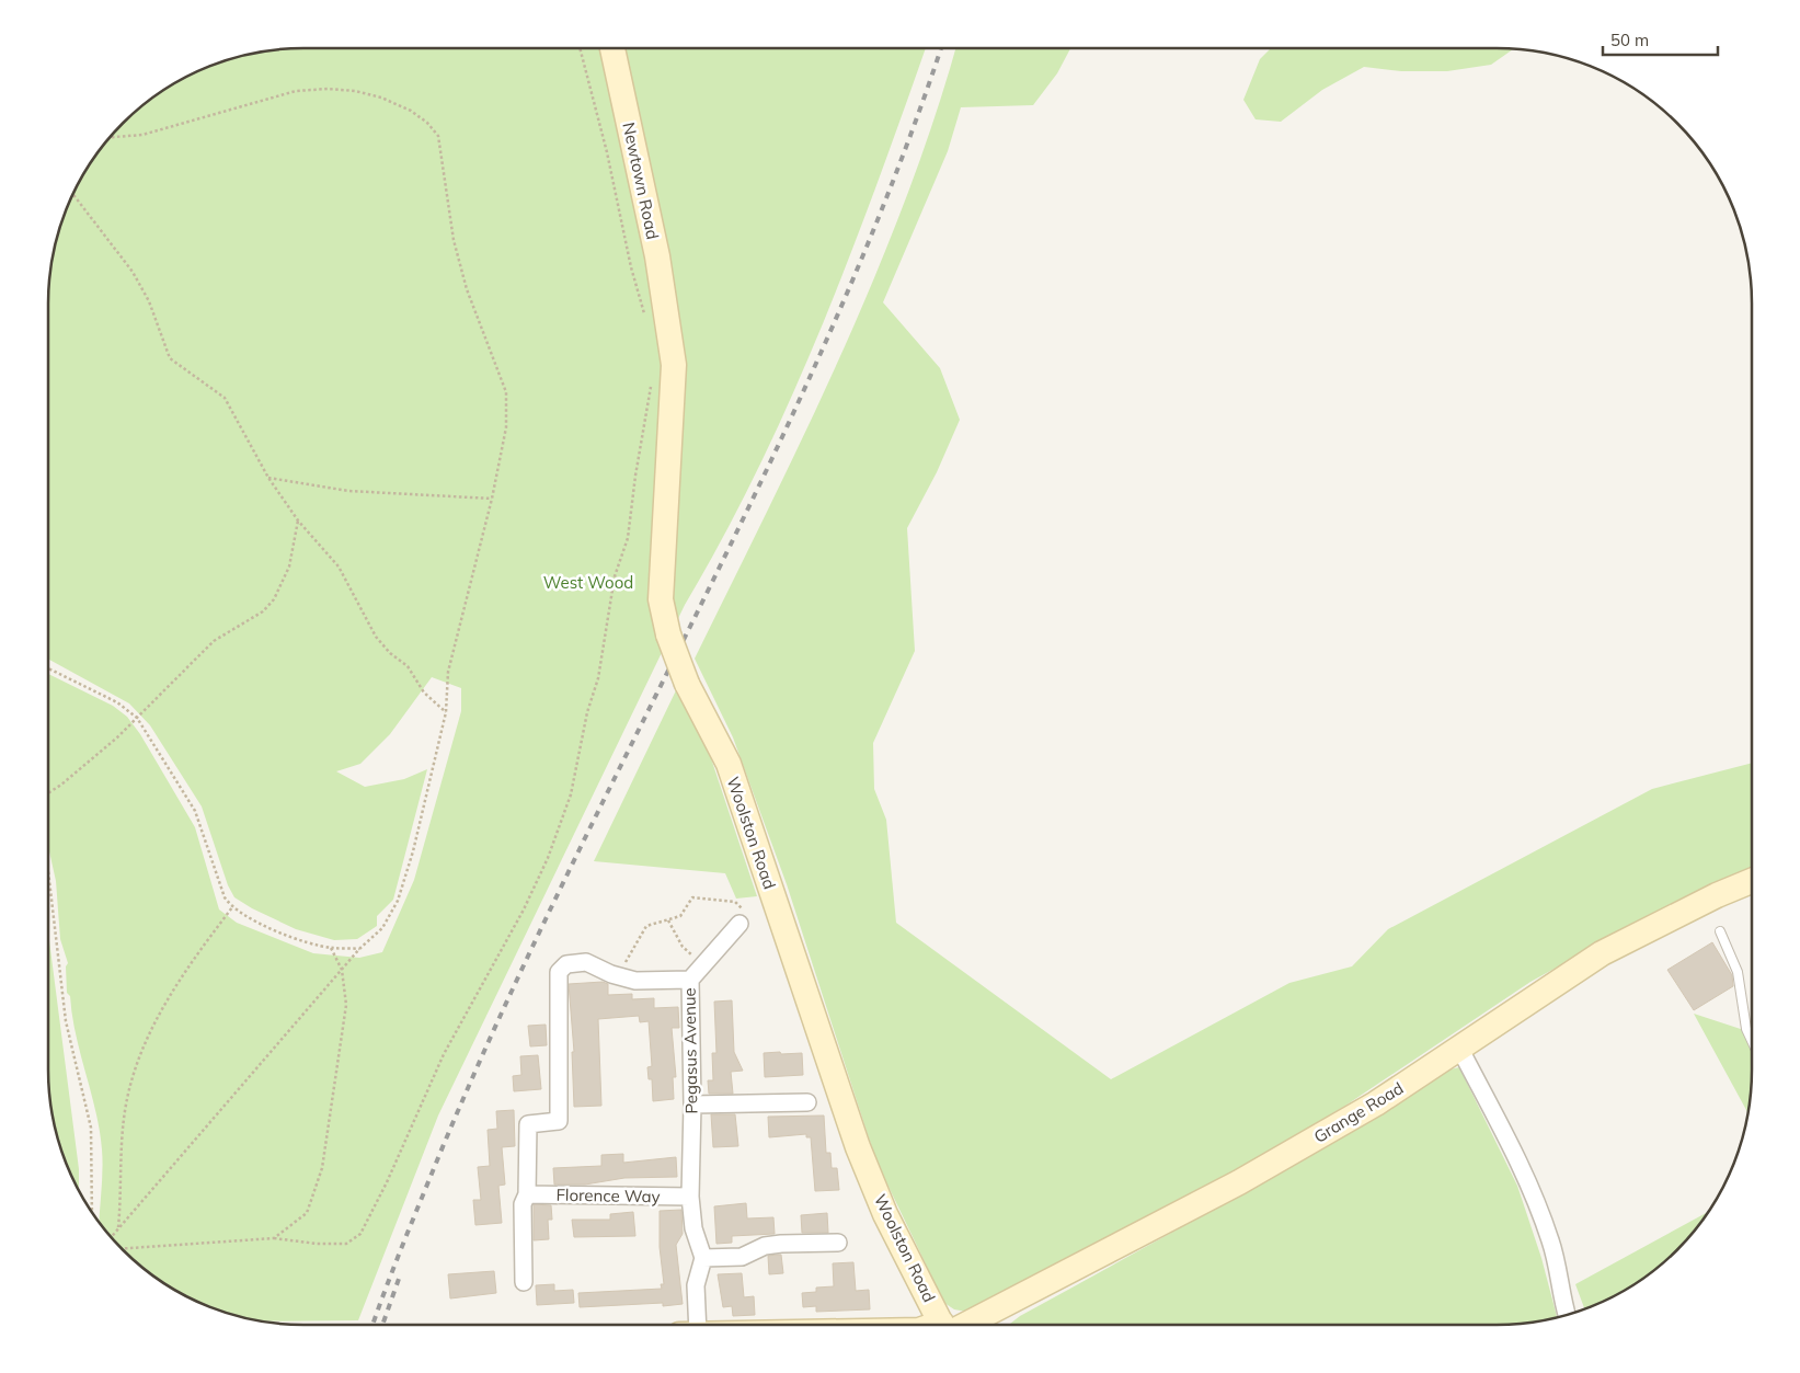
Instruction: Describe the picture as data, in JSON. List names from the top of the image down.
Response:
{
  "streets": {
    "street": [
      "Newtown Road",
      "Woolston Road",
      "Pegasus Avenue",
      "Grange Road",
      "Florence Way"
    ]
  },
  "crossings": [
    ["Newtown Road", "Woolston Road"],
    ["Pegasus Avenue", "Florence Way"]
  ],
  "parks": ["West Wood"],
  "scale_bar": "50 m"
}
